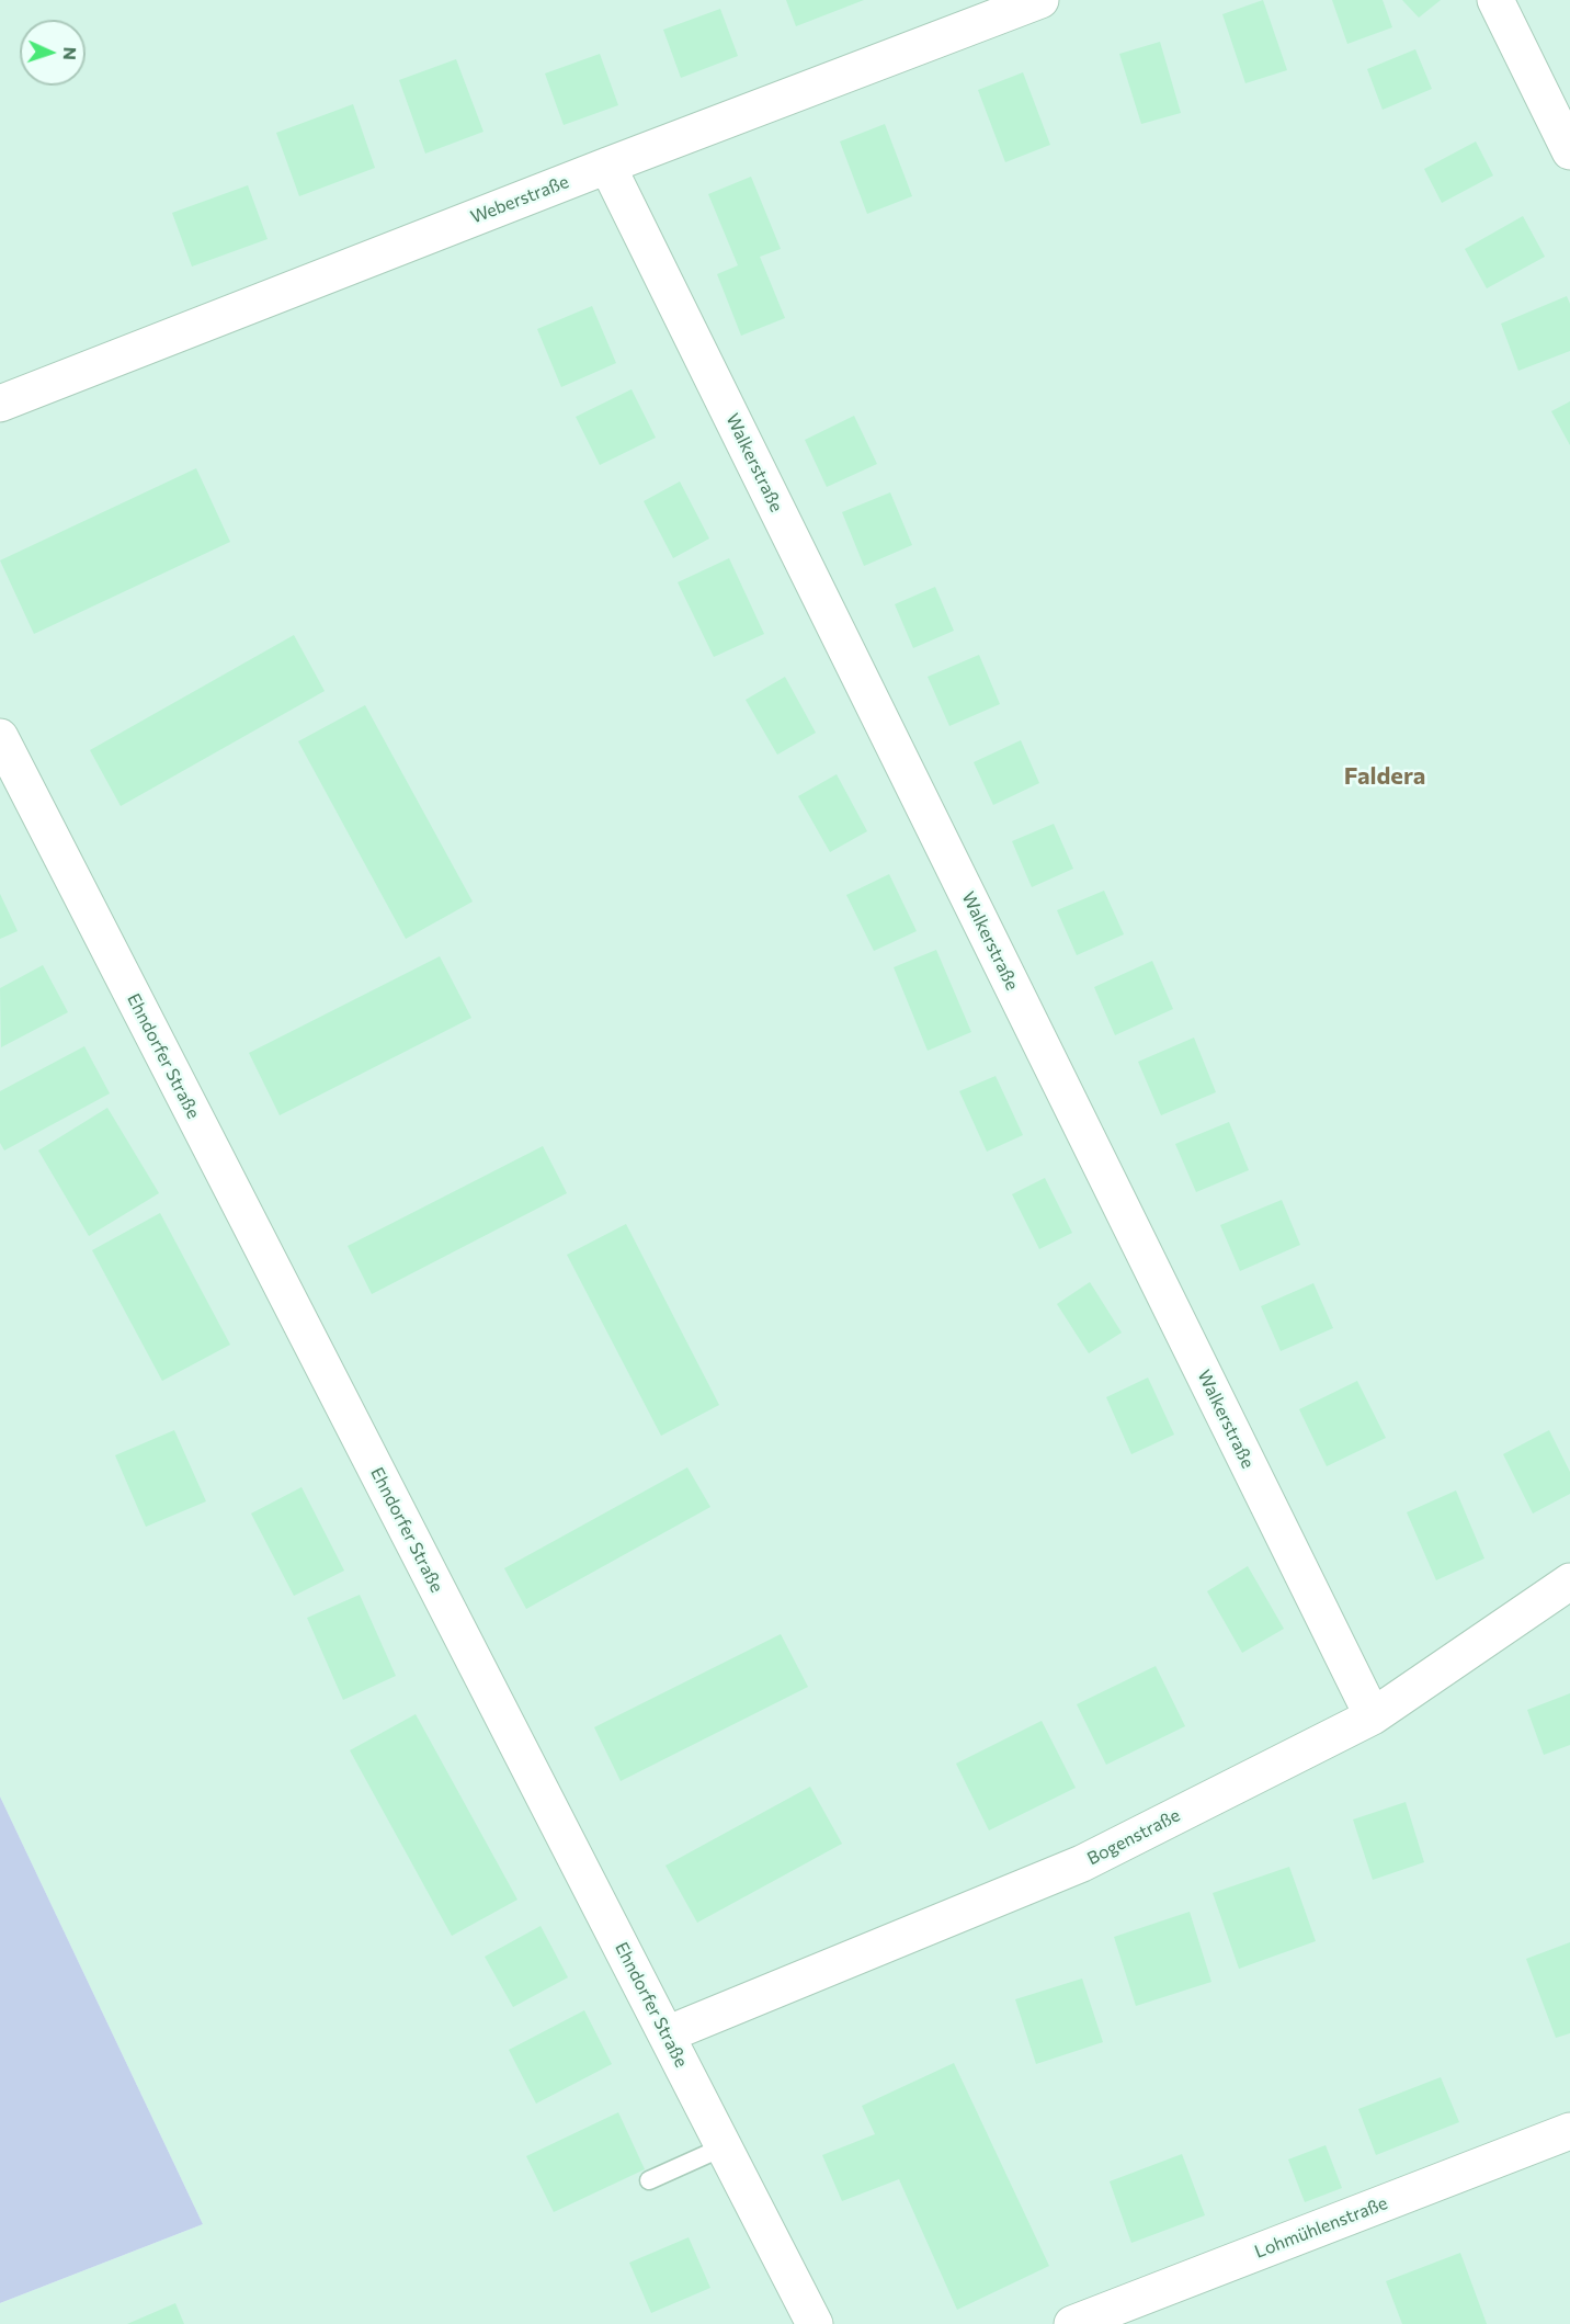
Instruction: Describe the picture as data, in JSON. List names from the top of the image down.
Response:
{
  "streets": {
    "street": [
      "Weberstraße",
      "Walkerstraße",
      "Ehndorfer Straße",
      "Bogenstraße",
      "Lohmühlenstraße"
    ]
  },
  "crossings": [
    ["Weberstraße", "Walkerstraße"],
    ["Walkerstraße", "Bogenstraße"],
    ["Ehndorfer Straße", "Bogenstraße"]
  ],
  "districts": ["Faldera"],
  "north": "right"
}
